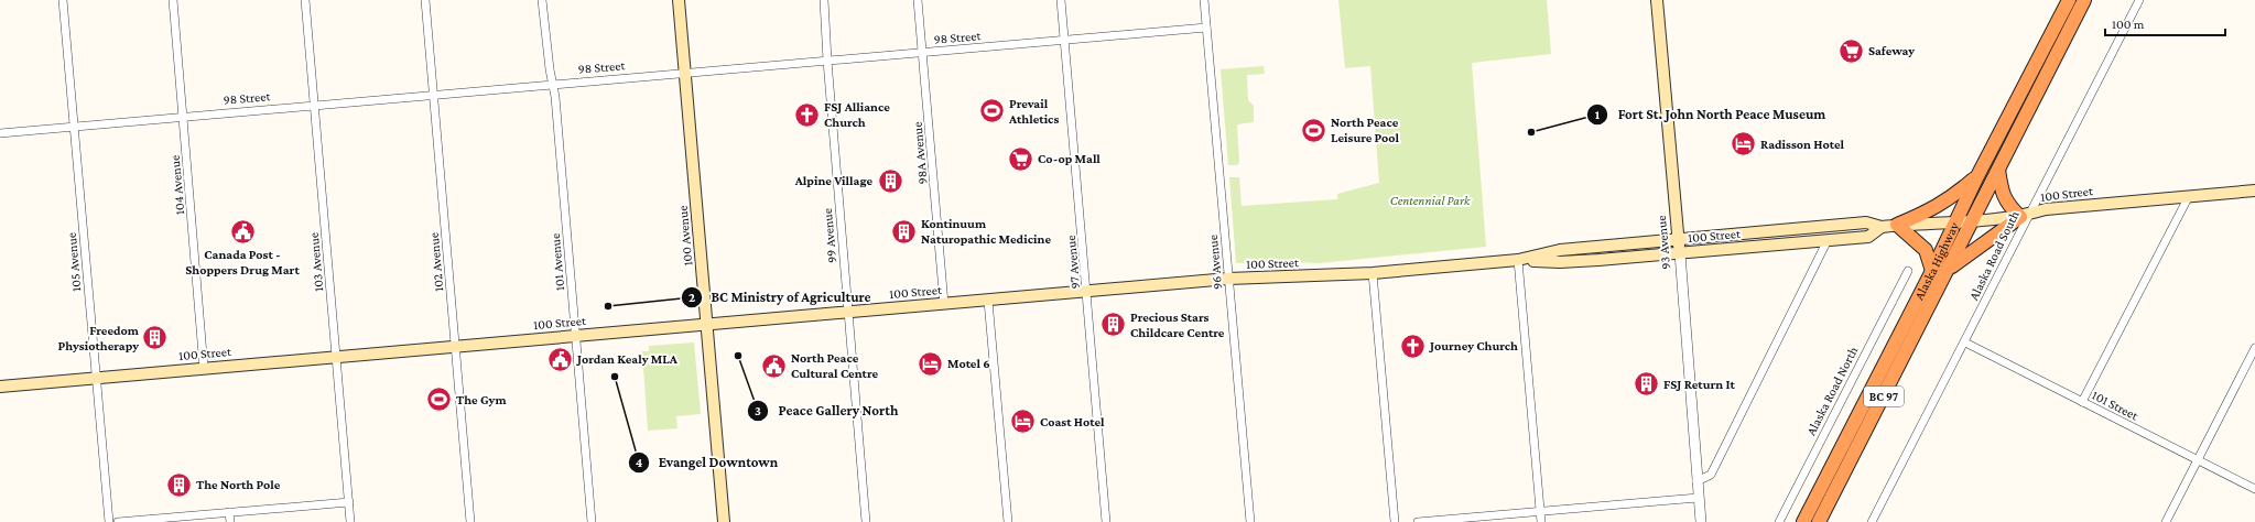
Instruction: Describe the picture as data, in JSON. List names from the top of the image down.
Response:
{
  "streets": {
    "highway": ["Alaska Highway", "BC 97"],
    "main road": ["100 Street", "100 Avenue", "93 Avenue"],
    "street": [
      "98 Street",
      "98A Avenue",
      "104 Avenue",
      "99 Avenue",
      "Alaska Road South",
      "105 Avenue",
      "103 Avenue",
      "102 Avenue",
      "101 Avenue",
      "97 Avenue",
      "96 Avenue",
      "Alaska Road North",
      "101 Street"
    ]
  },
  "crossings": [
    ["98 Street", "98A Avenue"],
    ["98 Street", "104 Avenue"],
    ["98 Street", "100 Avenue"],
    ["98 Street", "99 Avenue"],
    ["98 Street", "105 Avenue"],
    ["98 Street", "103 Avenue"],
    ["98 Street", "102 Avenue"],
    ["98 Street", "101 Avenue"],
    ["98 Street", "97 Avenue"],
    ["98 Street", "96 Avenue"],
    ["98A Avenue", "100 Street"],
    ["104 Avenue", "100 Street"],
    ["100 Street", "100 Avenue"],
    ["100 Street", "99 Avenue"],
    ["100 Street", "93 Avenue"],
    ["100 Street", "Alaska Road South"],
    ["100 Street", "Alaska Highway"],
    ["100 Street", "105 Avenue"],
    ["100 Street", "103 Avenue"],
    ["100 Street", "102 Avenue"],
    ["100 Street", "101 Avenue"],
    ["100 Street", "97 Avenue"],
    ["100 Street", "96 Avenue"],
    ["Alaska Road South", "101 Street"]
  ],
  "parks": ["Centennial Park"],
  "places": {
    "supermarket": ["Safeway", "Co-op Mall"],
    "sports": ["Prevail Athletics", "North Peace Leisure Pool", "The Gym"],
    "church": ["FSJ Alliance Church", "Journey Church"],
    "other": [
      "Fort St. John North Peace Museum",
      "BC Ministry of Agriculture",
      "Peace Gallery North",
      "Evangel Downtown"
    ],
    "hotel": ["Radisson Hotel", "Motel 6", "Coast Hotel"],
    "building": [
      "Alpine Village",
      "Kontinuum Naturopathic Medicine",
      "Precious Stars Childcare Centre",
      "Freedom Physiotherapy",
      "FSJ Return It",
      "The North Pole"
    ],
    "public building": ["Canada Post - Shoppers Drug Mart", "Jordan Kealy MLA", "North Peace Cultural Centre"]
  },
  "scale_bar": "100 m"
}
